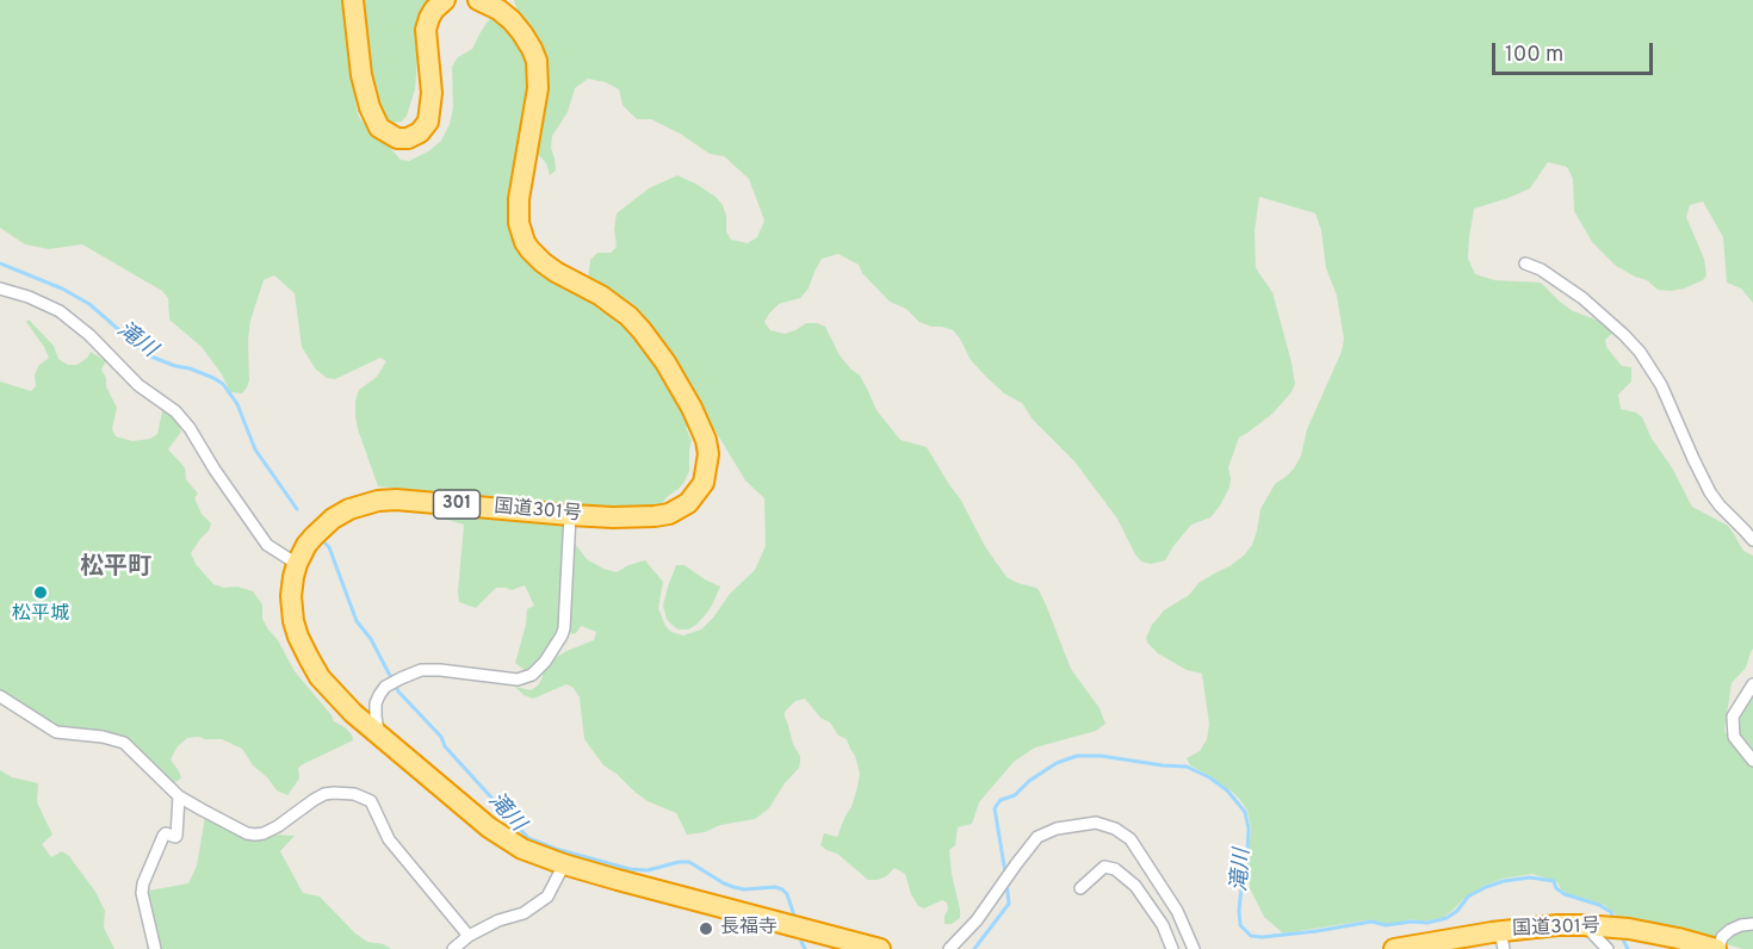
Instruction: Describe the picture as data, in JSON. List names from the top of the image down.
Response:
{
  "streets": {
    "highway": ["301", "国道301号"]
  },
  "districts": ["松平町"],
  "water": ["滝川"],
  "places": ["松平城", "長福寺"],
  "scale_bar": "100 m"
}
